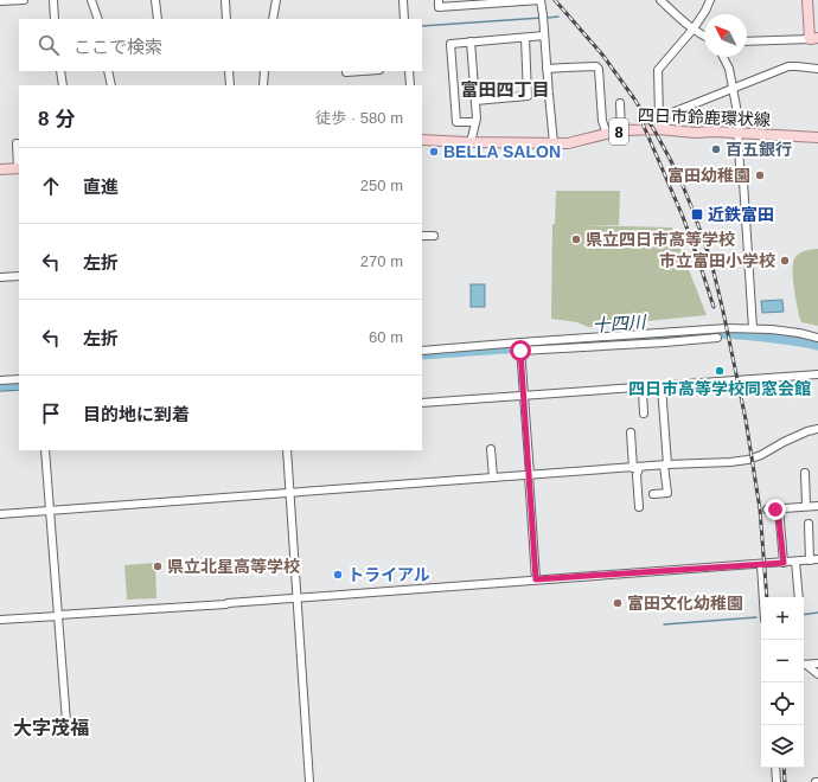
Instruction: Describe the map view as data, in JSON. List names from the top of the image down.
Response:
{
  "streets": {
    "main road": ["四日市鈴鹿環状線", "8"]
  },
  "districts": ["富田四丁目", "大字茂福"],
  "water": ["十四川"],
  "places": {
    "other": [
      "百五銀行",
      "BELLA SALON",
      "富田幼稚園",
      "県立四日市高等学校",
      "市立富田小学校",
      "四日市高等学校同窓会館",
      "県立北星高等学校",
      "トライアル",
      "富田文化幼稚園"
    ],
    "transit": ["近鉄富田"]
  },
  "north": "top left",
  "page": {
    "search": "ここで検索",
    "heading": ["8 分", "徒歩 · 580 m"],
    "list": [
      ["直進", "250 m"],
      ["左折", "270 m"],
      ["左折", "60 m"],
      "目的地に到着"
    ],
    "map_buttons": ["+", "−"]
  }
}
